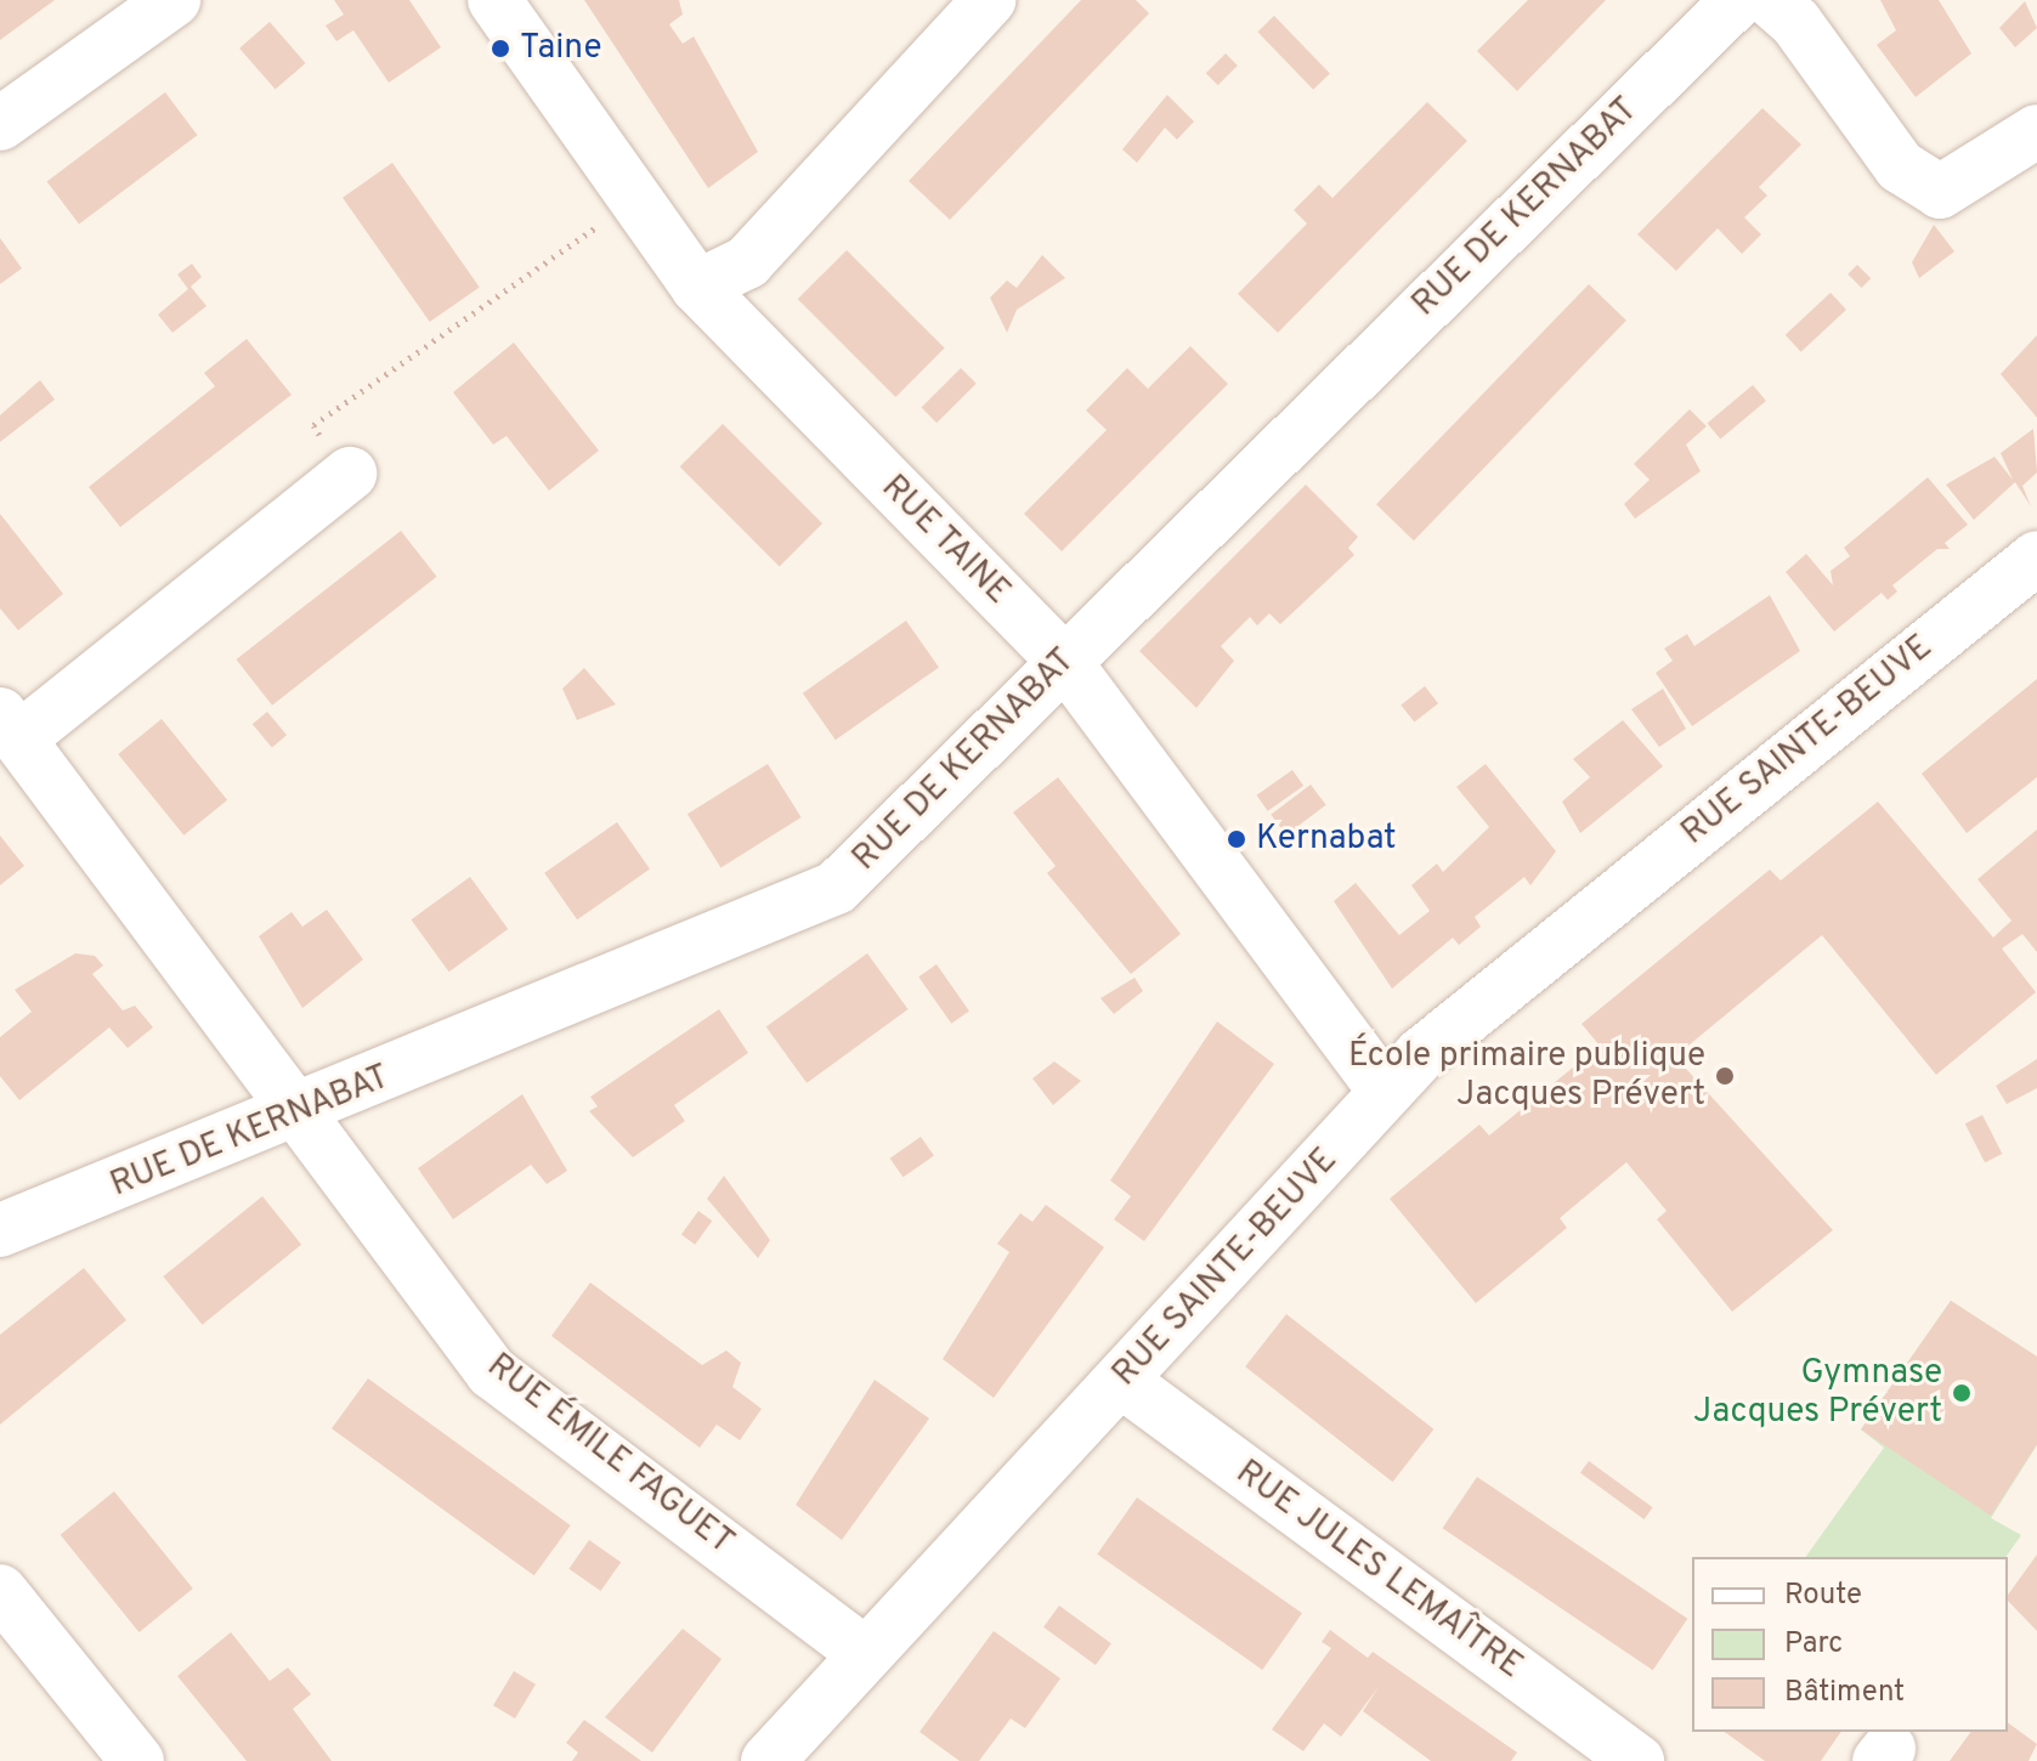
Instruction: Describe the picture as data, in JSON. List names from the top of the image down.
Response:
{
  "streets": {
    "street": [
      "RUE DE KERNABAT",
      "RUE TAINE",
      "RUE SAINTE-BEUVE",
      "RUE ÉMILE FAGUET",
      "RUE JULES LEMAÎTRE"
    ]
  },
  "crossings": [
    ["RUE DE KERNABAT", "RUE TAINE"],
    ["RUE DE KERNABAT", "RUE ÉMILE FAGUET"],
    ["RUE TAINE", "RUE SAINTE-BEUVE"],
    ["RUE SAINTE-BEUVE", "RUE ÉMILE FAGUET"],
    ["RUE SAINTE-BEUVE", "RUE JULES LEMAÎTRE"]
  ],
  "places": [
    "Taine",
    "Kernabat",
    "École primaire publique Jacques Prévert",
    "Gymnase Jacques Prévert"
  ],
  "legend": ["Route", "Parc", "Bâtiment"]
}
